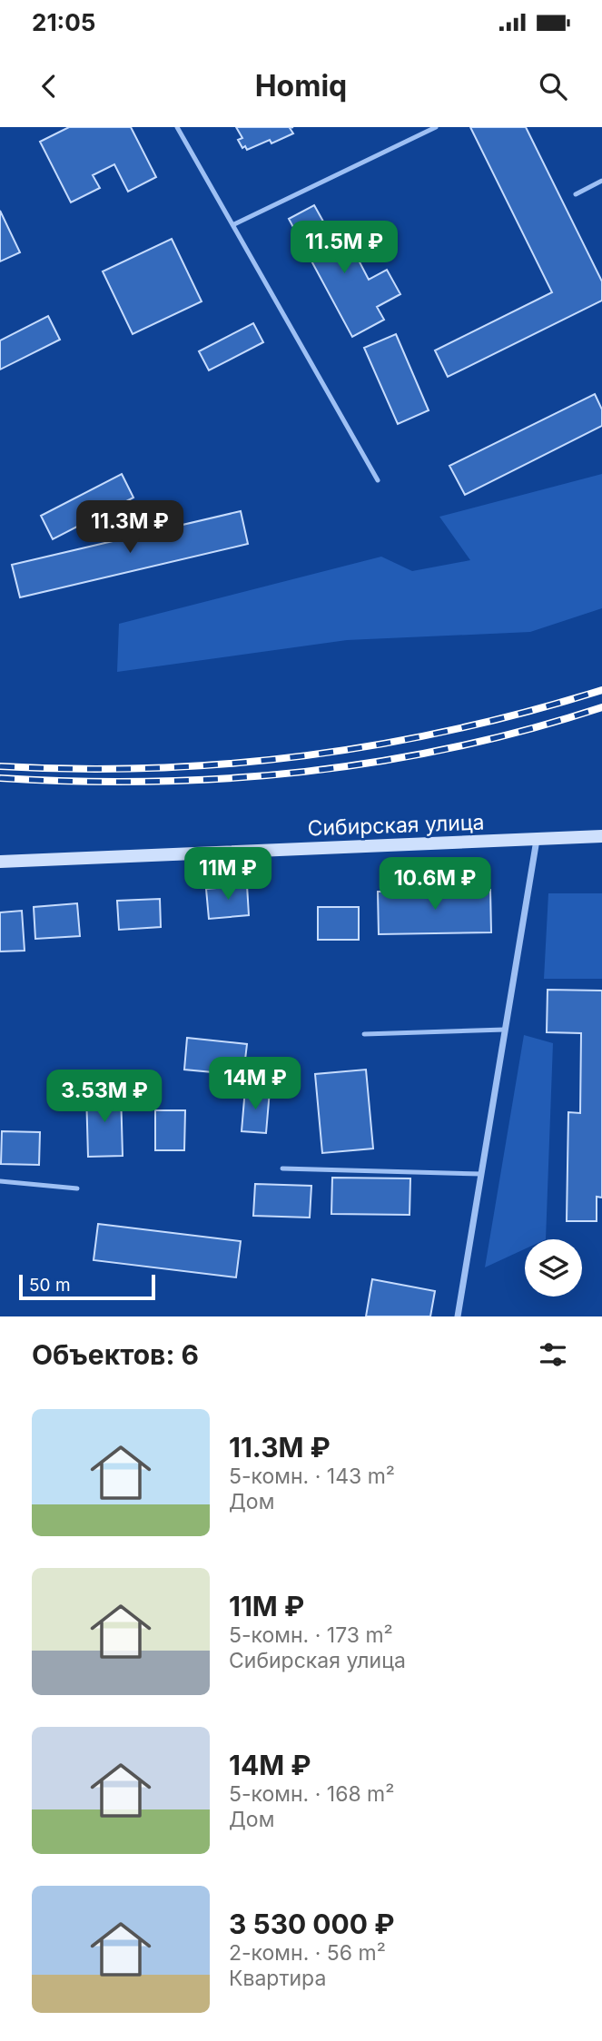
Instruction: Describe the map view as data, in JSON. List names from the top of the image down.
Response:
{
  "streets": {
    "main road": ["Сибирская улица"]
  },
  "scale_bar": "50 m",
  "page": {
    "status": "21:05",
    "header": "Homiq",
    "price": [
      "11.5M ₽",
      "11.3M ₽",
      "11M ₽",
      "10.6M ₽",
      "14M ₽",
      "3.53M ₽"
    ],
    "scale": "50 m",
    "heading": "Объектов: 6",
    "list": [
      {
        "name": "11.3M ₽",
        "note": "5-комн. · 143 m² · Дом"
      },
      {
        "name": "11M ₽",
        "note": "5-комн. · 173 m² · Сибирская улица"
      },
      {
        "name": "14M ₽",
        "note": "5-комн. · 168 m² · Дом"
      },
      {
        "name": "3 530 000 ₽",
        "note": "2-комн. · 56 m² · Квартира"
      }
    ]
  }
}
